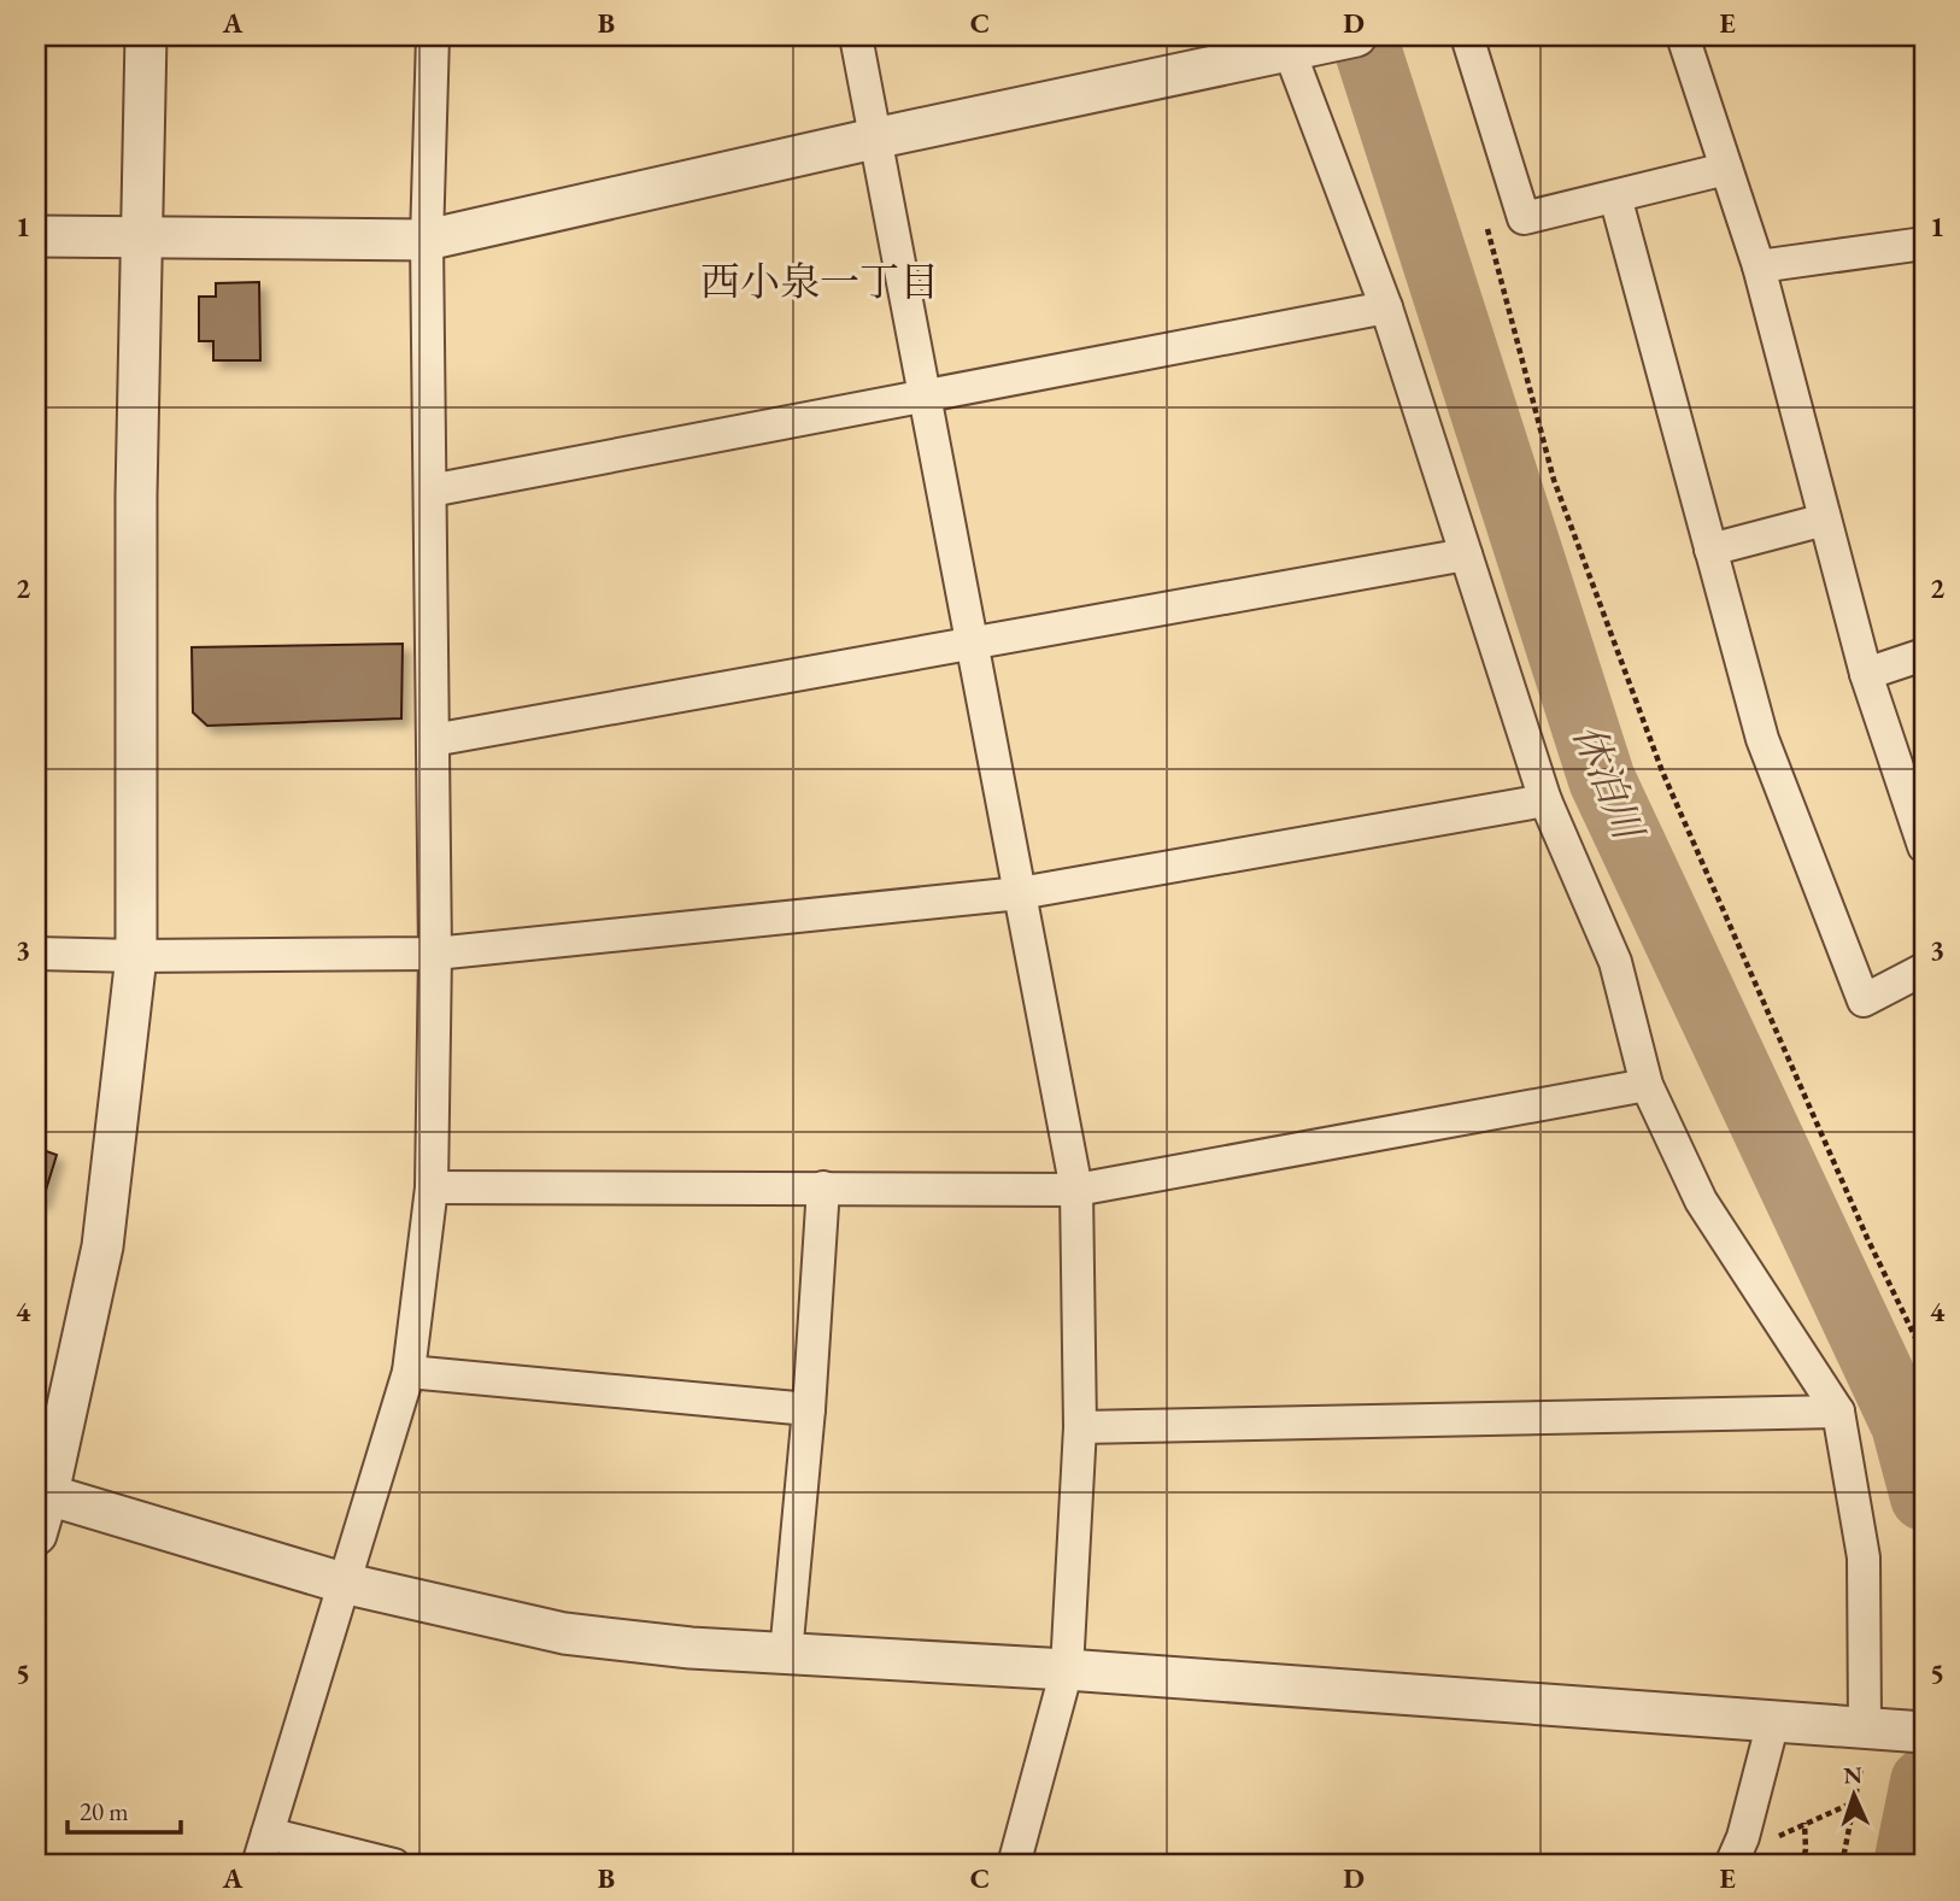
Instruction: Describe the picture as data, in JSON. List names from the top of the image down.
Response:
{
  "districts": ["西小泉一丁目"],
  "water": ["休泊川"],
  "scale_bar": "20 m",
  "north": "top",
  "grid": {
    "columns": [
      "A",
      "B",
      "C",
      "D",
      "E"
    ],
    "rows": [
      "1",
      "2",
      "3",
      "4",
      "5"
    ]
  }
}
